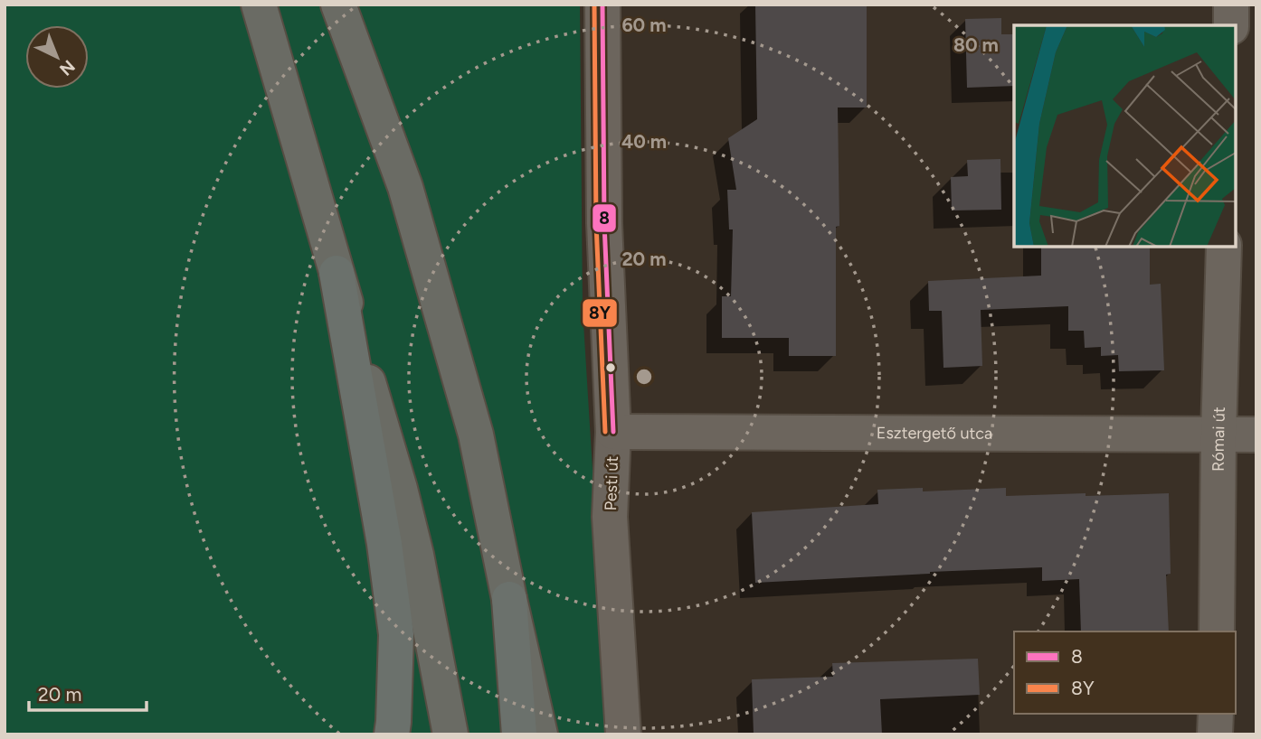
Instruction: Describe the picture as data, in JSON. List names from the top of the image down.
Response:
{
  "streets": {
    "street": ["Esztergető utca", "Római út", "Pesti út"]
  },
  "crossings": [
    ["Esztergető utca", "Római út"],
    ["Esztergető utca", "Pesti út"]
  ],
  "lines": ["transit line 8", "transit line 8Y"],
  "legend": ["8", "8Y"],
  "scale_bar": "20 m",
  "north": "bottom right",
  "rings": [
    "60 m",
    "80 m",
    "40 m",
    "20 m"
  ]
}
